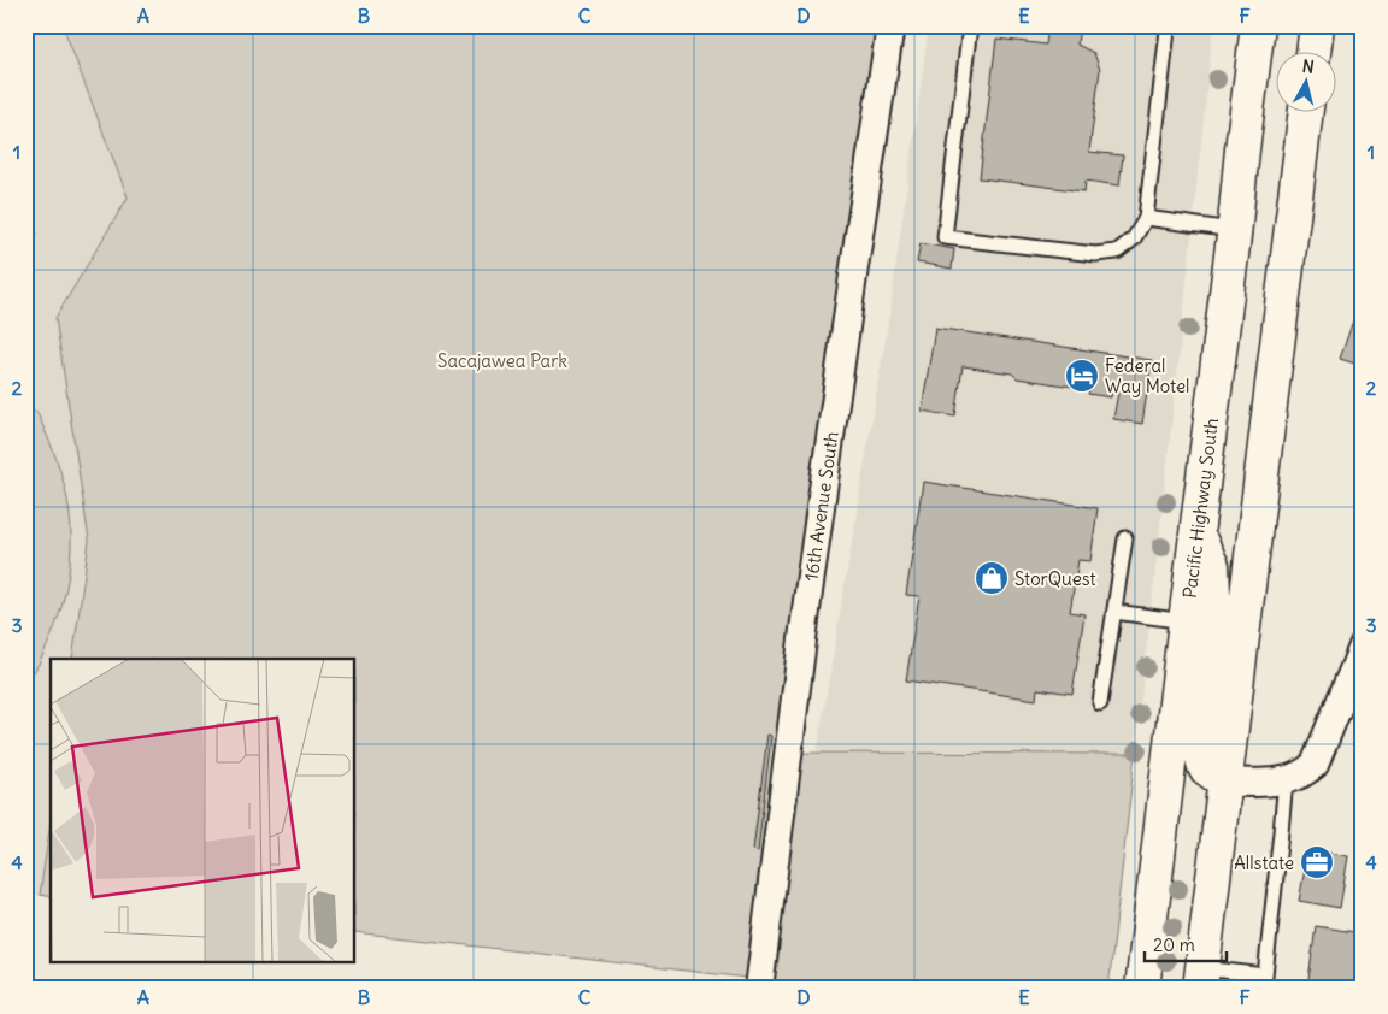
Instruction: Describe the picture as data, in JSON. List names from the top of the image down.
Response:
{
  "streets": {
    "main road": ["Pacific Highway South"],
    "street": ["16th Avenue South"]
  },
  "parks": ["Sacajawea Park"],
  "places": {
    "hotel": ["Federal Way Motel"],
    "shop": ["StorQuest"],
    "office": ["Allstate"]
  },
  "scale_bar": "20 m",
  "north": "top",
  "grid": {
    "columns": [
      "A",
      "B",
      "C",
      "D",
      "E",
      "F"
    ],
    "rows": [
      "1",
      "2",
      "3",
      "4"
    ]
  }
}
